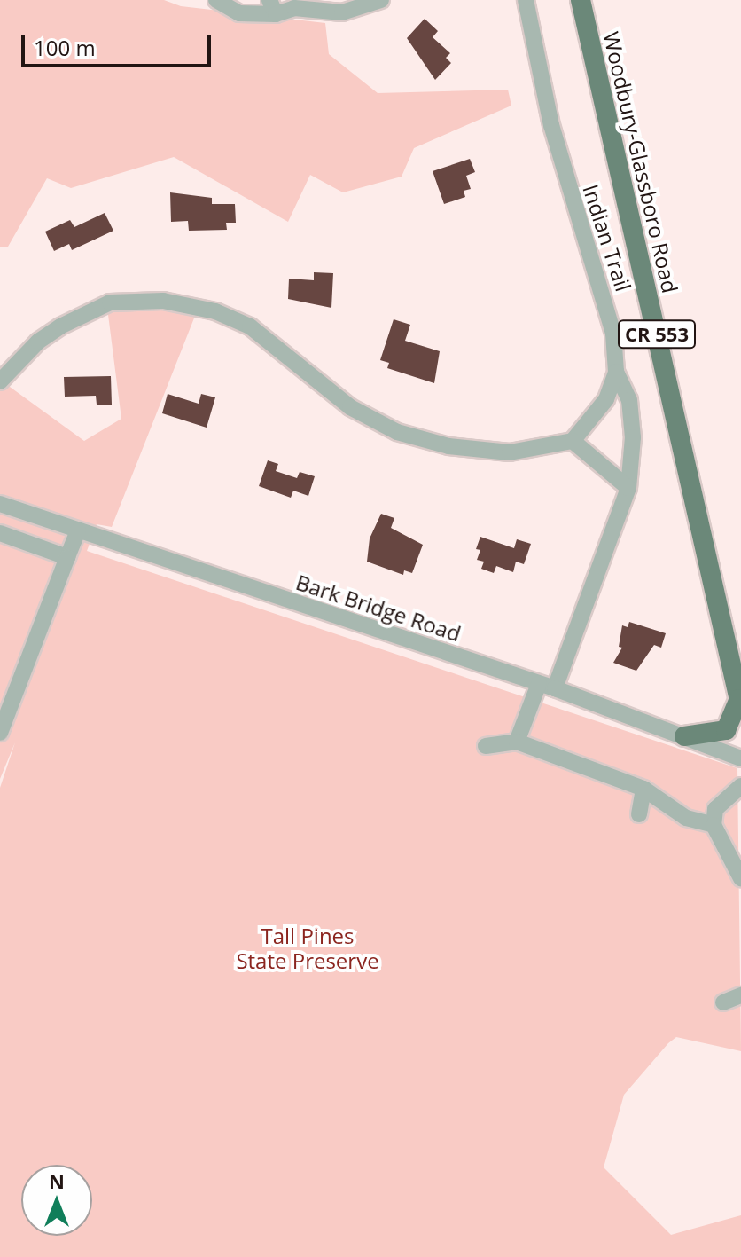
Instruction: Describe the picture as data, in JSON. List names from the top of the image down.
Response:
{
  "streets": {
    "main road": ["Woodbury-Glassboro Road", "CR 553"],
    "street": ["Indian Trail", "Bark Bridge Road"]
  },
  "crossings": [
    ["Indian Trail", "Bark Bridge Road"]
  ],
  "parks": ["Tall Pines State Preserve"],
  "scale_bar": "100 m",
  "north": "top"
}
